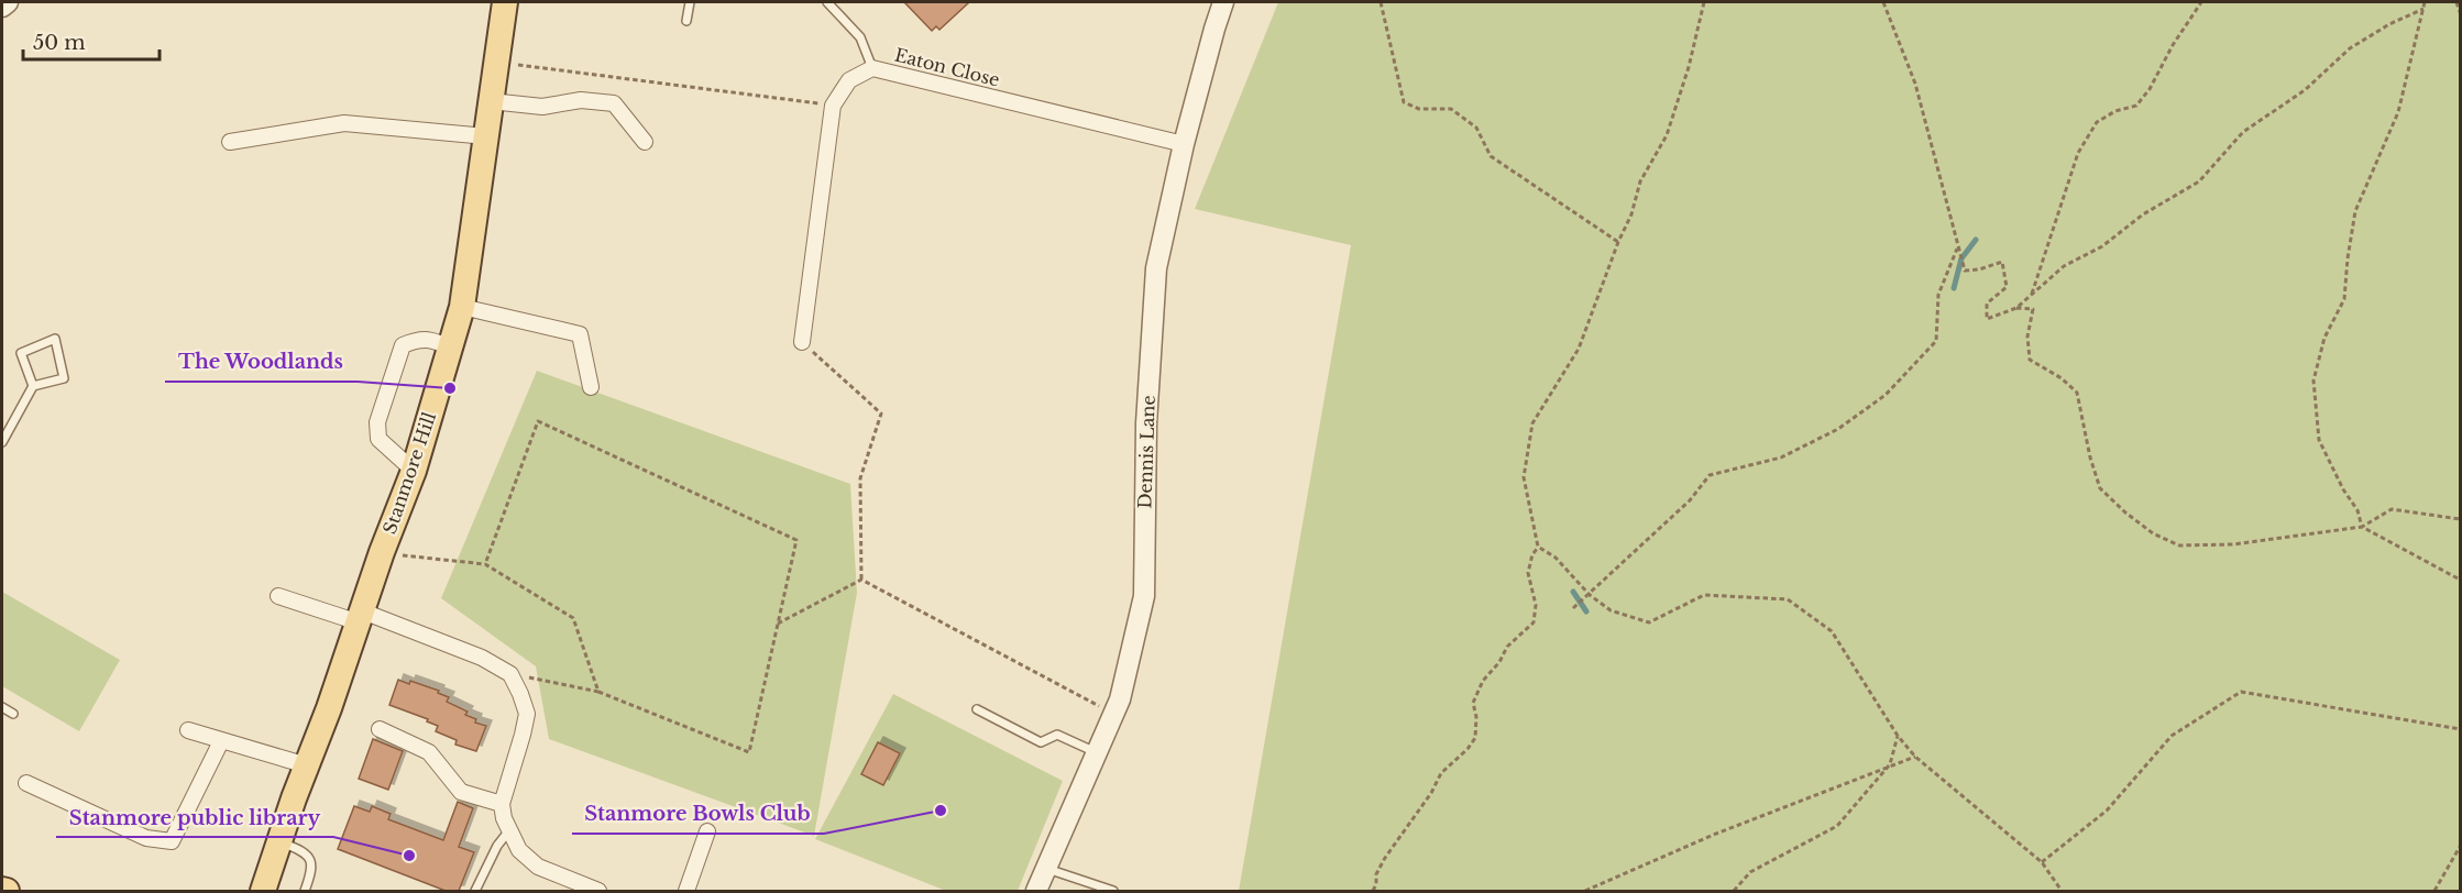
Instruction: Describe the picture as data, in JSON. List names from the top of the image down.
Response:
{
  "streets": {
    "main road": ["Stanmore Hill"],
    "street": ["Eaton Close", "Dennis Lane"]
  },
  "crossings": [
    ["Eaton Close", "Dennis Lane"]
  ],
  "places": ["The Woodlands", "Stanmore Bowls Club", "Stanmore public library"],
  "scale_bar": "50 m"
}
